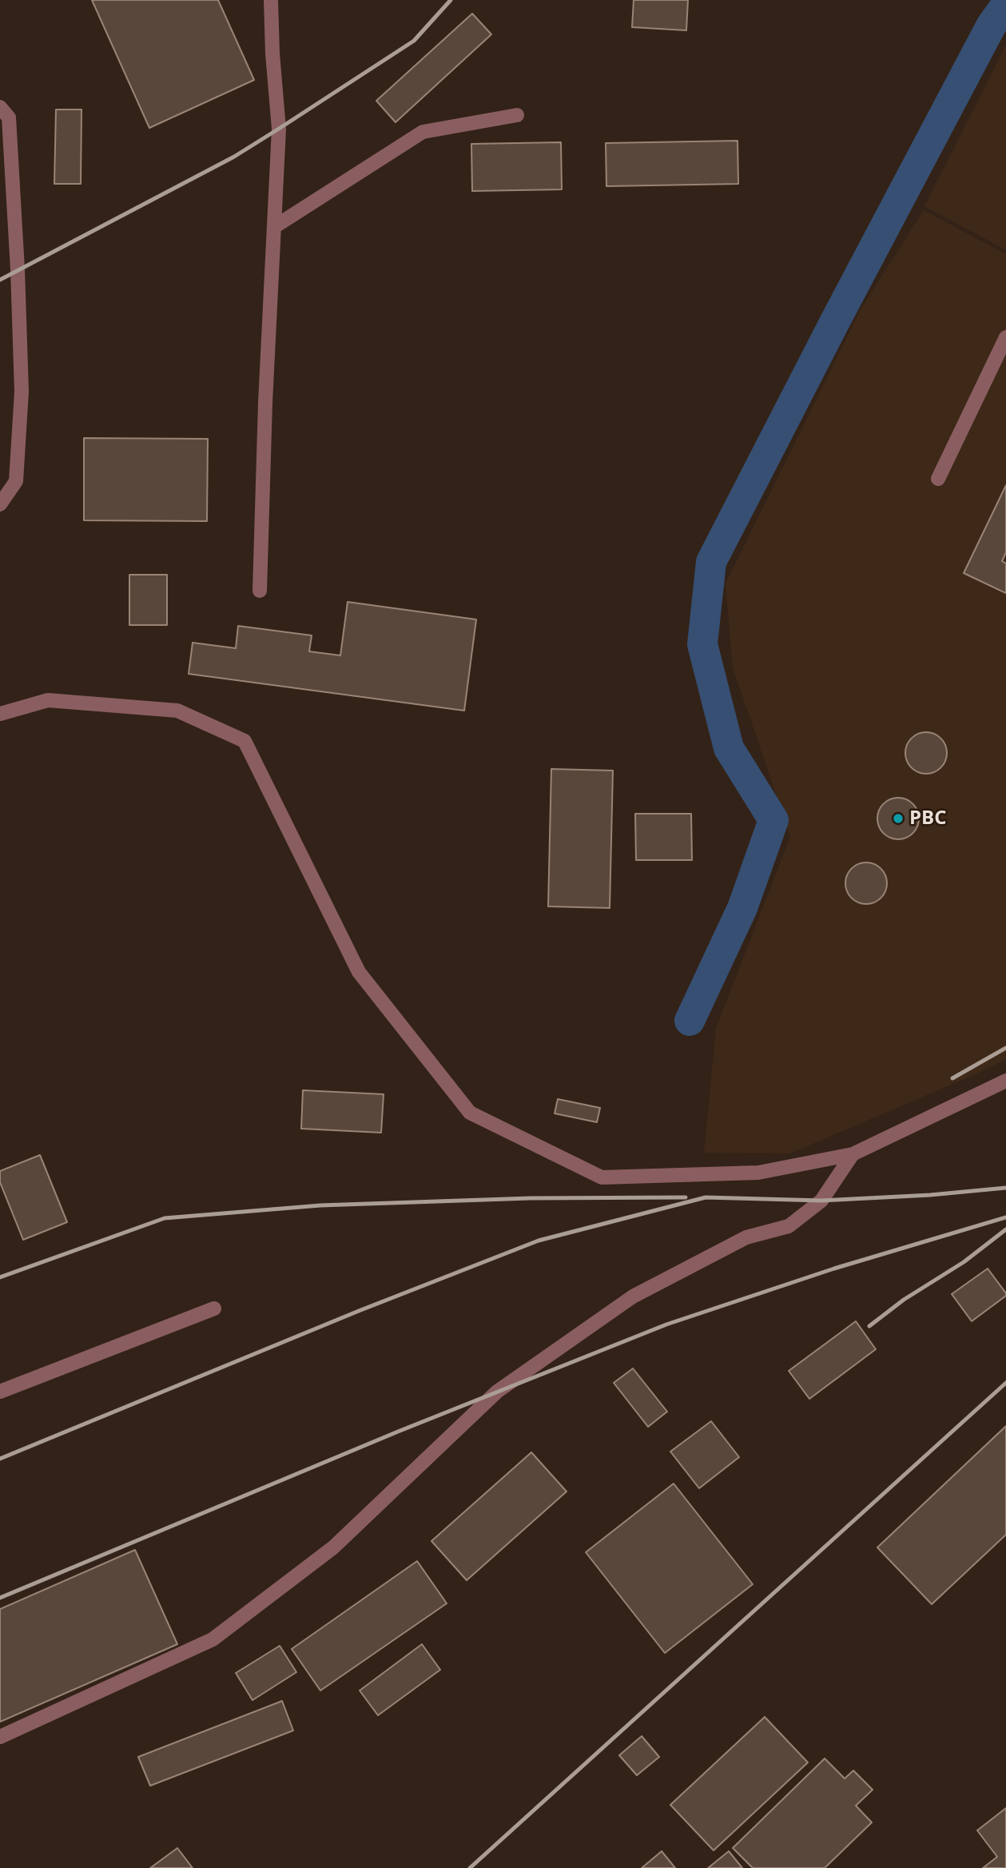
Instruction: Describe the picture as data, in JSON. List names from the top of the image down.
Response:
{
  "places": ["РВС"]
}
